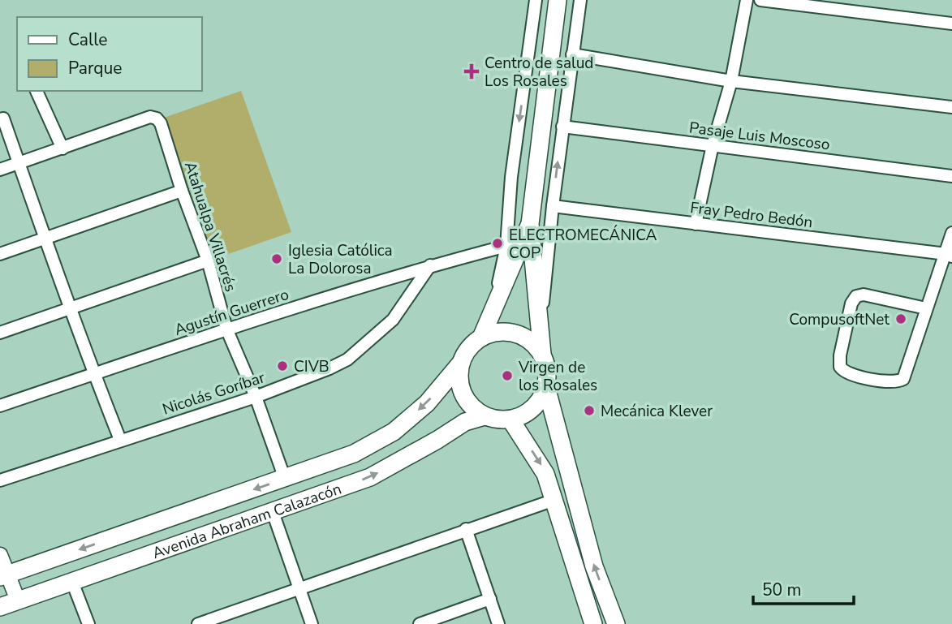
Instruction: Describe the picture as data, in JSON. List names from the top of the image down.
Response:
{
  "streets": {
    "main road": ["Avenida Abraham Calazacón"],
    "street": [
      "Pasaje Luis Moscoso",
      "Fray Pedro Bedón",
      "Atahualpa Villacrés",
      "Agustín Guerrero",
      "Nicolás Goríbar"
    ]
  },
  "crossings": [
    ["Atahualpa Villacrés", "Agustín Guerrero"],
    ["Atahualpa Villacrés", "Nicolás Goríbar"],
    ["Atahualpa Villacrés", "Avenida Abraham Calazacón"],
    ["Agustín Guerrero", "Nicolás Goríbar"]
  ],
  "places": {
    "health": ["Centro de salud Los Rosales"],
    "other": [
      "ELECTROMECÁNICA COP",
      "Iglesia Católica La Dolorosa",
      "CompusoftNet",
      "CIVB",
      "Virgen de los Rosales",
      "Mecánica Klever"
    ]
  },
  "legend": ["Calle", "Parque"],
  "scale_bar": "50 m"
}
